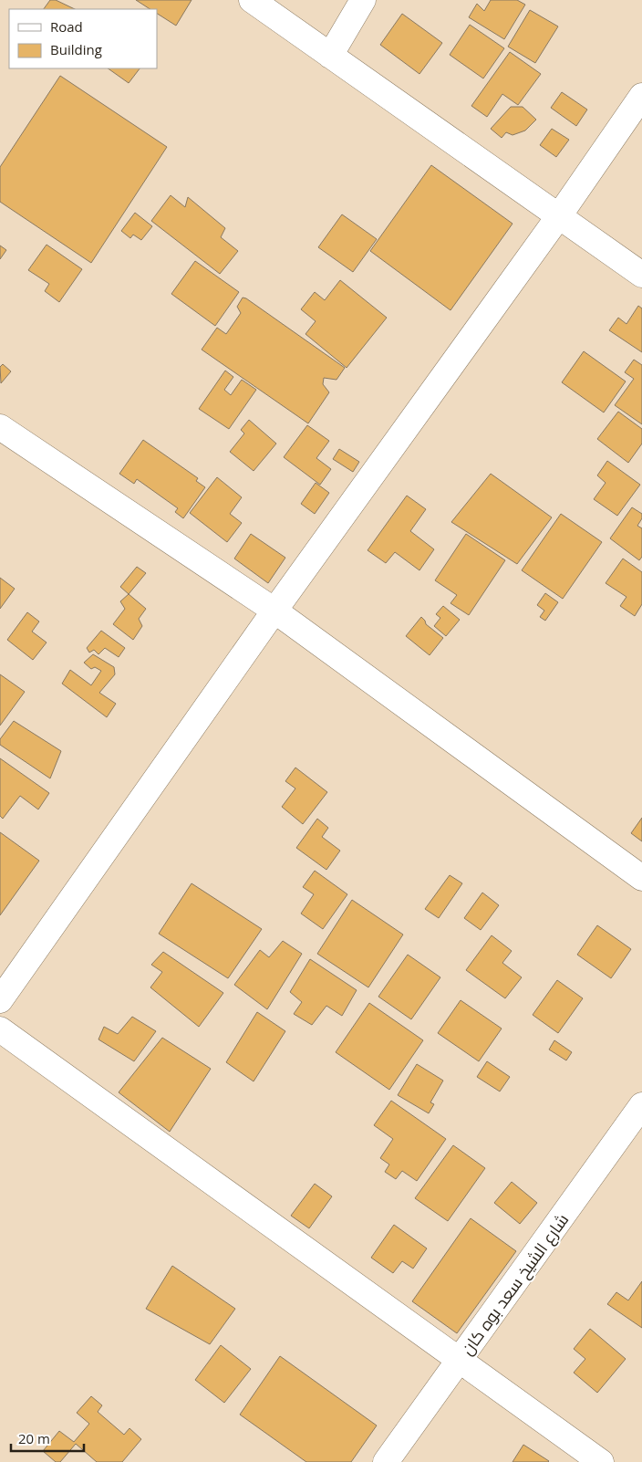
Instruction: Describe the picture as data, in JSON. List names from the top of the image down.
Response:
{
  "streets": {
    "street": ["شارع الشيخ سعد بوه كان"]
  },
  "legend": ["Road", "Building"],
  "scale_bar": "20 m"
}
